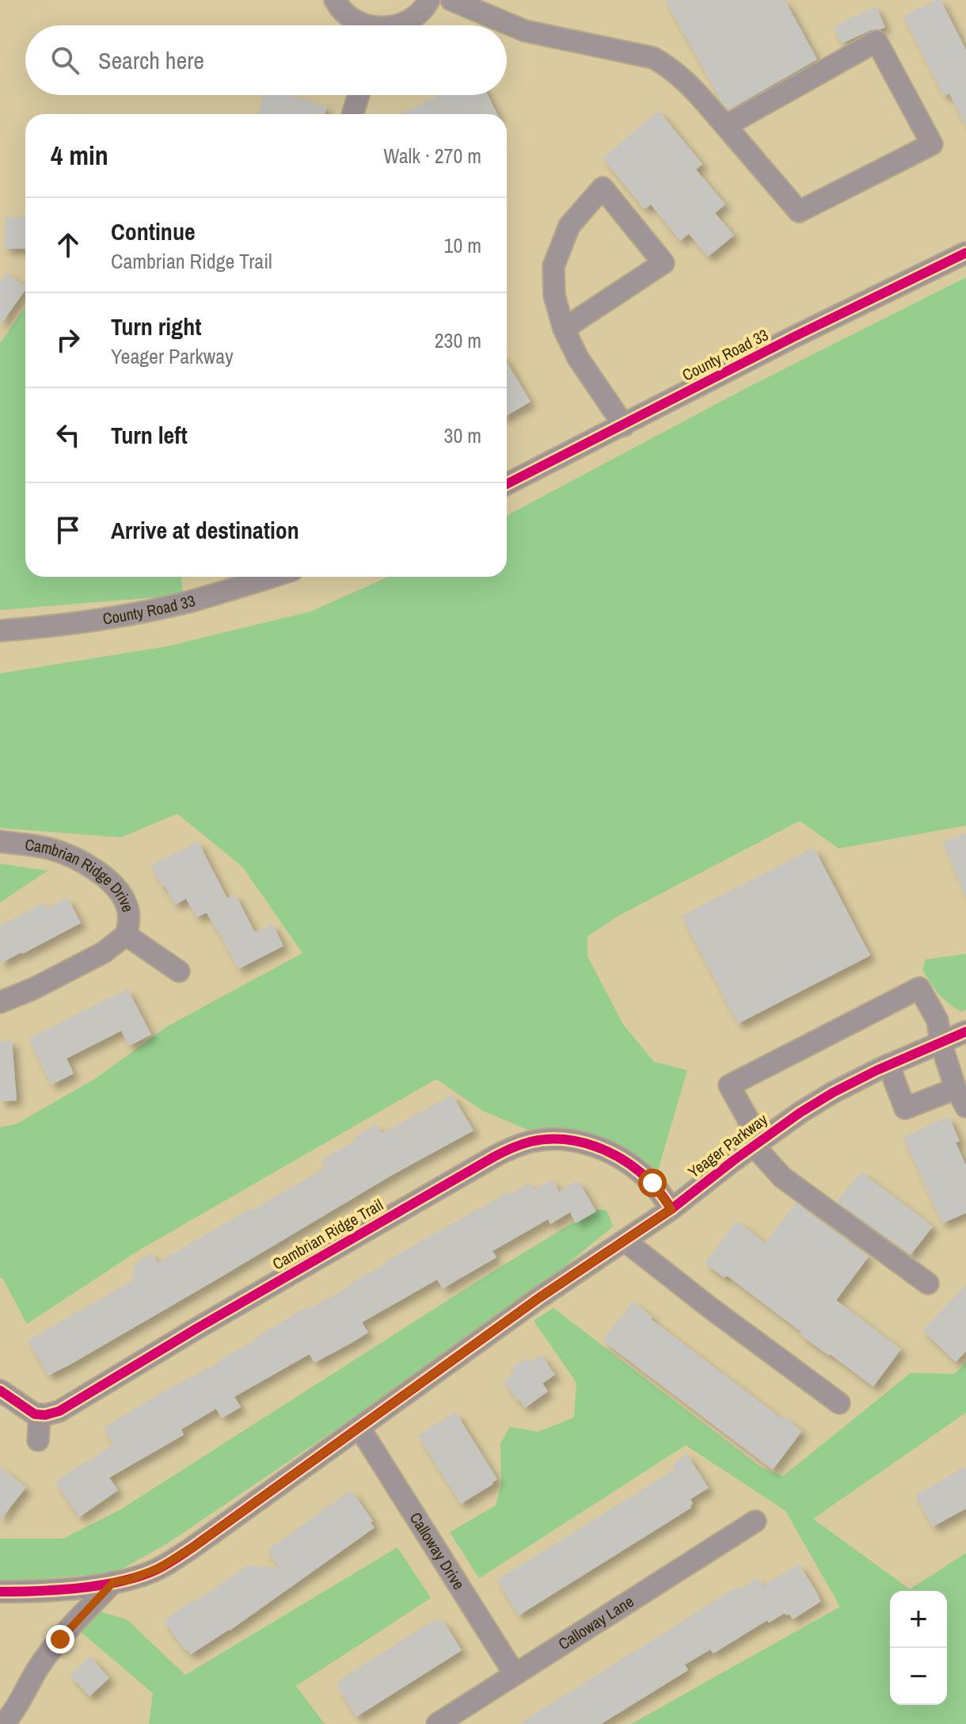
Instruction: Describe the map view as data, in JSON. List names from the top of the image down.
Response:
{
  "streets": {
    "street": [
      "County Road 33",
      "Cambrian Ridge Drive",
      "Yeager Parkway",
      "Cambrian Ridge Trail",
      "Calloway Drive",
      "Calloway Lane"
    ]
  },
  "crossings": [
    ["Yeager Parkway", "Cambrian Ridge Trail"],
    ["Yeager Parkway", "Calloway Drive"],
    ["Calloway Drive", "Calloway Lane"]
  ],
  "page": {
    "search": "Search here",
    "heading": ["4 min", "Walk · 270 m"],
    "list": [
      ["Continue", "Cambrian Ridge Trail", "10 m"],
      ["Turn right", "Yeager Parkway", "230 m"],
      ["Turn left", "30 m"],
      "Arrive at destination"
    ],
    "map_buttons": ["+", "−"]
  }
}
